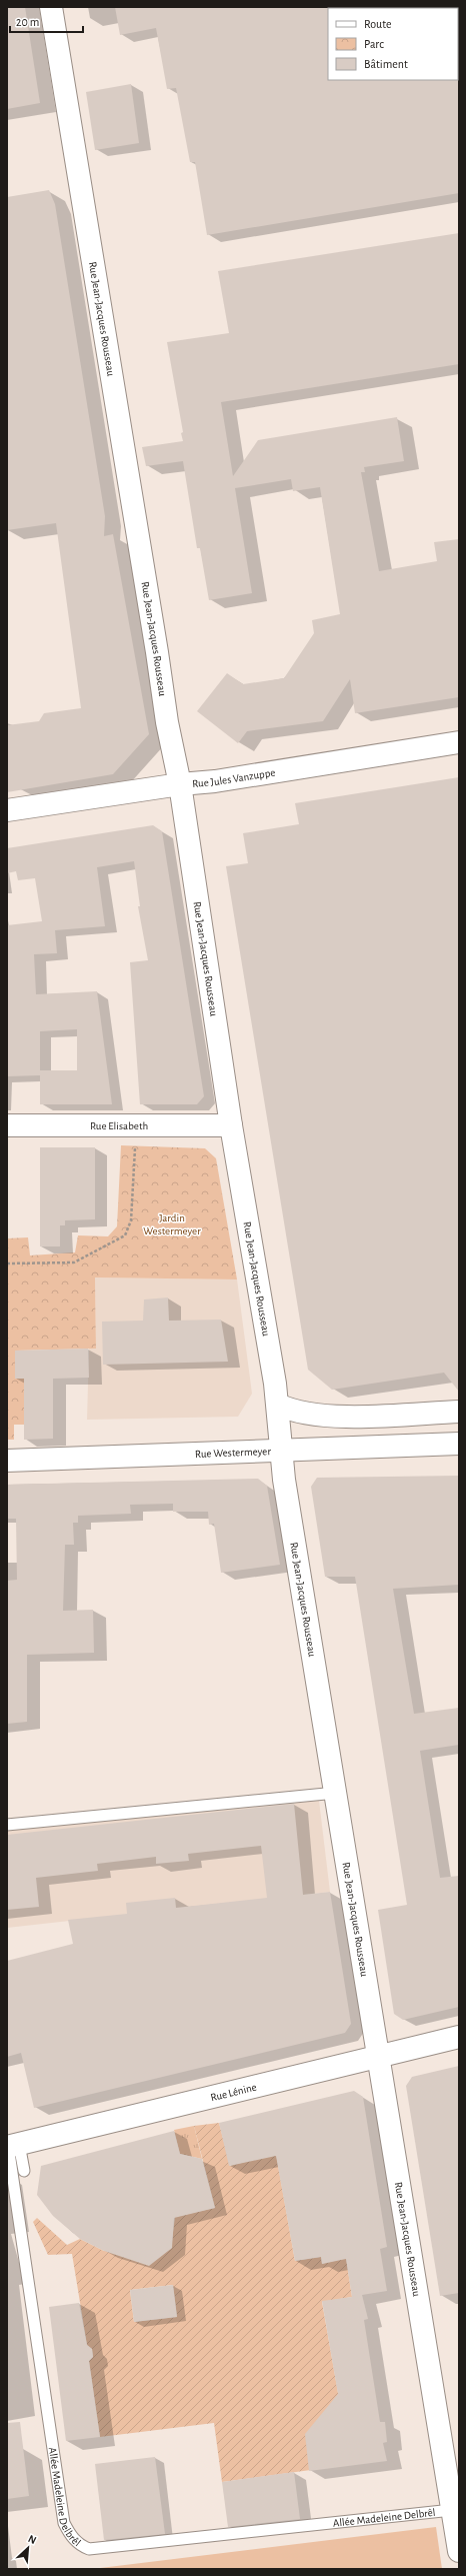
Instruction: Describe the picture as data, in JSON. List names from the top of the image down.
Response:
{
  "streets": {
    "street": [
      "Rue Jean-Jacques Rousseau",
      "Rue Jules Vanzuppe",
      "Rue Elisabeth",
      "Rue Westermeyer",
      "Rue Lénine"
    ],
    "lane": ["Allée Madeleine Delbrêl"]
  },
  "crossings": [
    ["Rue Jean-Jacques Rousseau", "Rue Jules Vanzuppe"],
    ["Rue Jean-Jacques Rousseau", "Rue Elisabeth"],
    ["Rue Jean-Jacques Rousseau", "Rue Westermeyer"],
    ["Rue Jean-Jacques Rousseau", "Rue Lénine"],
    ["Rue Jean-Jacques Rousseau", "Allée Madeleine Delbrêl"],
    ["Rue Lénine", "Allée Madeleine Delbrêl"]
  ],
  "parks": ["Jardin Westermeyer"],
  "legend": ["Route", "Parc", "Bâtiment"],
  "scale_bar": "20 m",
  "north": "top right"
}
